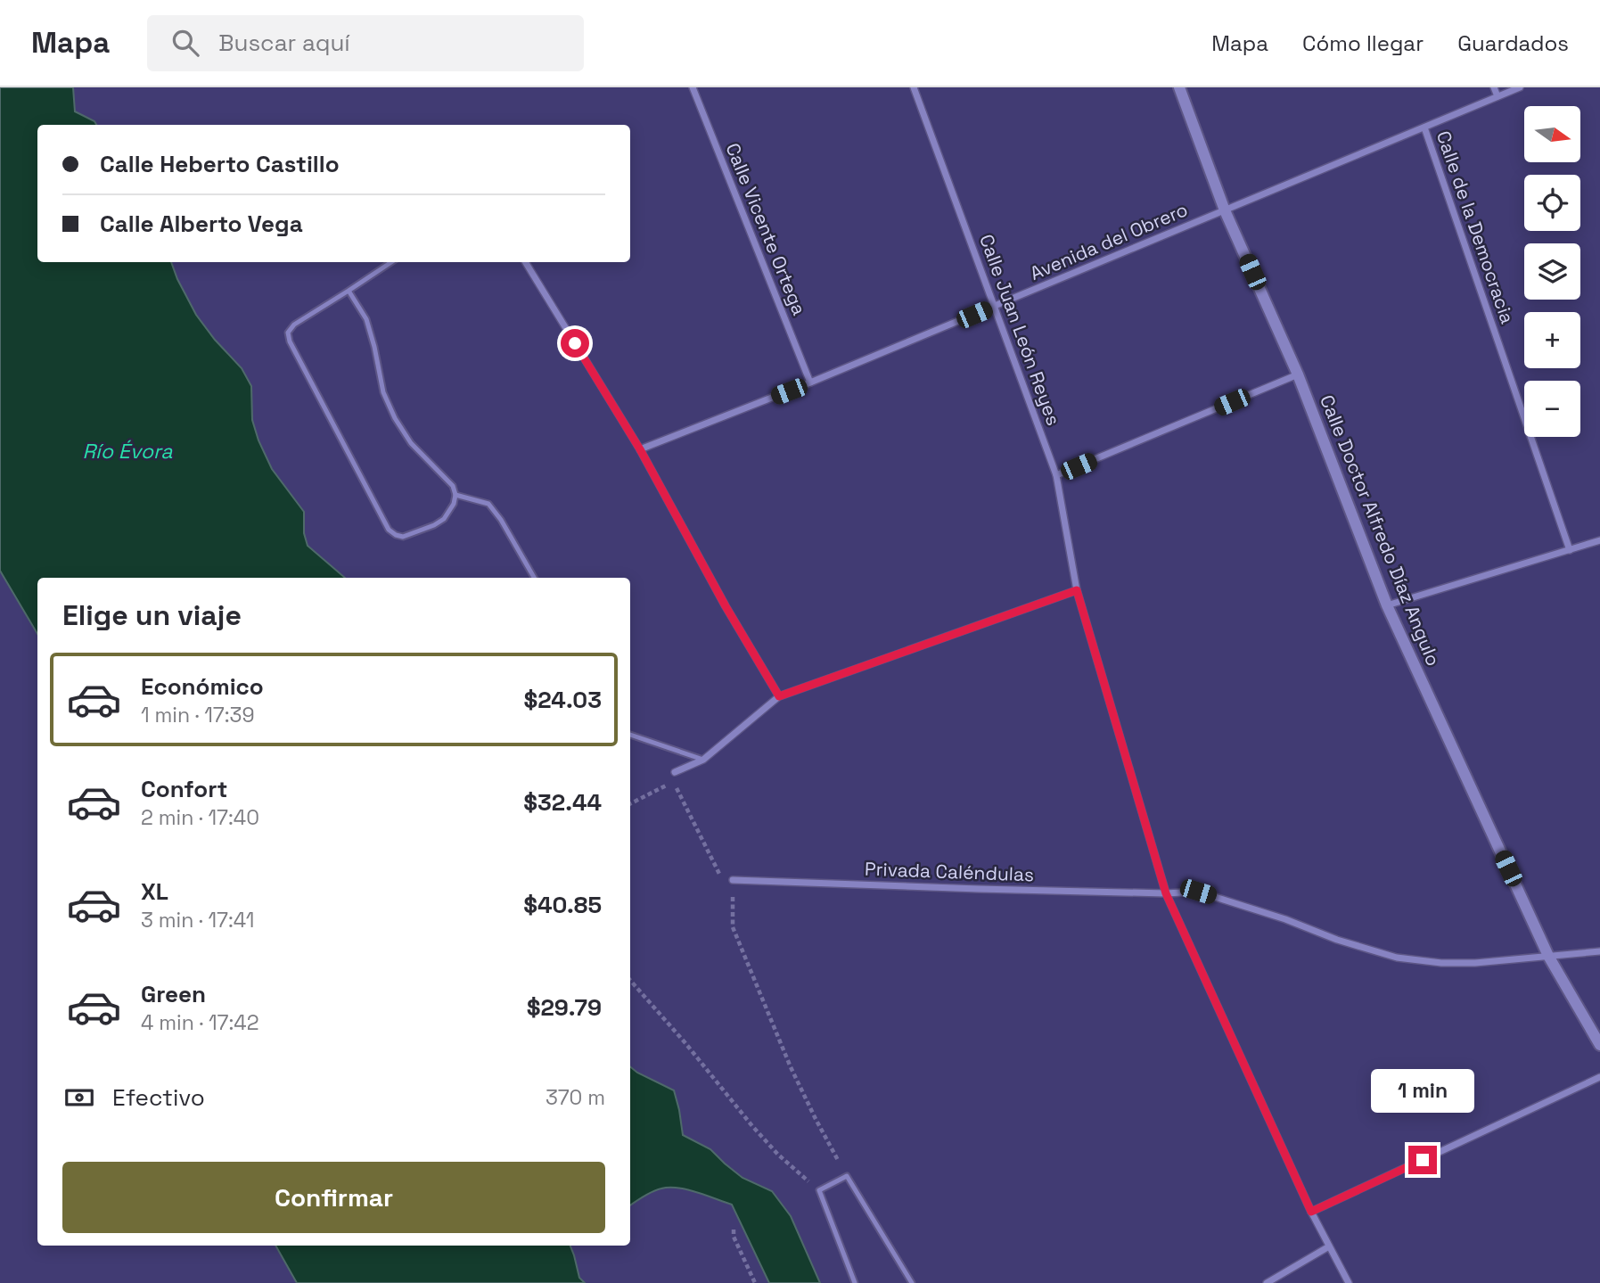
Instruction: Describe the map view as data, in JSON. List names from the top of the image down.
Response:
{
  "streets": {
    "street": [
      "Calle de la Democracia",
      "Calle Vicente Ortega",
      "Avenida del Obrero",
      "Calle Juan León Reyes",
      "Calle Doctor Alfredo Díaz Angulo",
      "Privada Caléndulas"
    ]
  },
  "crossings": [
    ["Calle de la Democracia", "Avenida del Obrero"],
    ["Calle Vicente Ortega", "Avenida del Obrero"],
    ["Avenida del Obrero", "Calle Juan León Reyes"],
    ["Avenida del Obrero", "Calle Doctor Alfredo Díaz Angulo"],
    ["Calle Juan León Reyes", "Privada Caléndulas"],
    ["Calle Doctor Alfredo Díaz Angulo", "Privada Caléndulas"]
  ],
  "water": ["Río Évora"],
  "north": "right",
  "page": {
    "header": "Mapa",
    "search": "Buscar aquí",
    "nav": ["Mapa", "Cómo llegar", "Guardados"],
    "map_buttons": ["+", "−"],
    "banner": ["Calle Heberto Castillo", "Calle Alberto Vega"],
    "heading": "Elige un viaje",
    "list": [
      {
        "name": "Económico",
        "note": "1 min · 17:39",
        "value": "$24.03"
      },
      {
        "name": "Confort",
        "note": "2 min · 17:40",
        "value": "$32.44"
      },
      {
        "name": "XL",
        "note": "3 min · 17:41",
        "value": "$40.85"
      },
      {
        "name": "Green",
        "note": "4 min · 17:42",
        "value": "$29.79"
      }
    ],
    "pay": ["Efectivo", "370 m"],
    "bubble": "1 min",
    "buttons": "Confirmar"
  }
}
